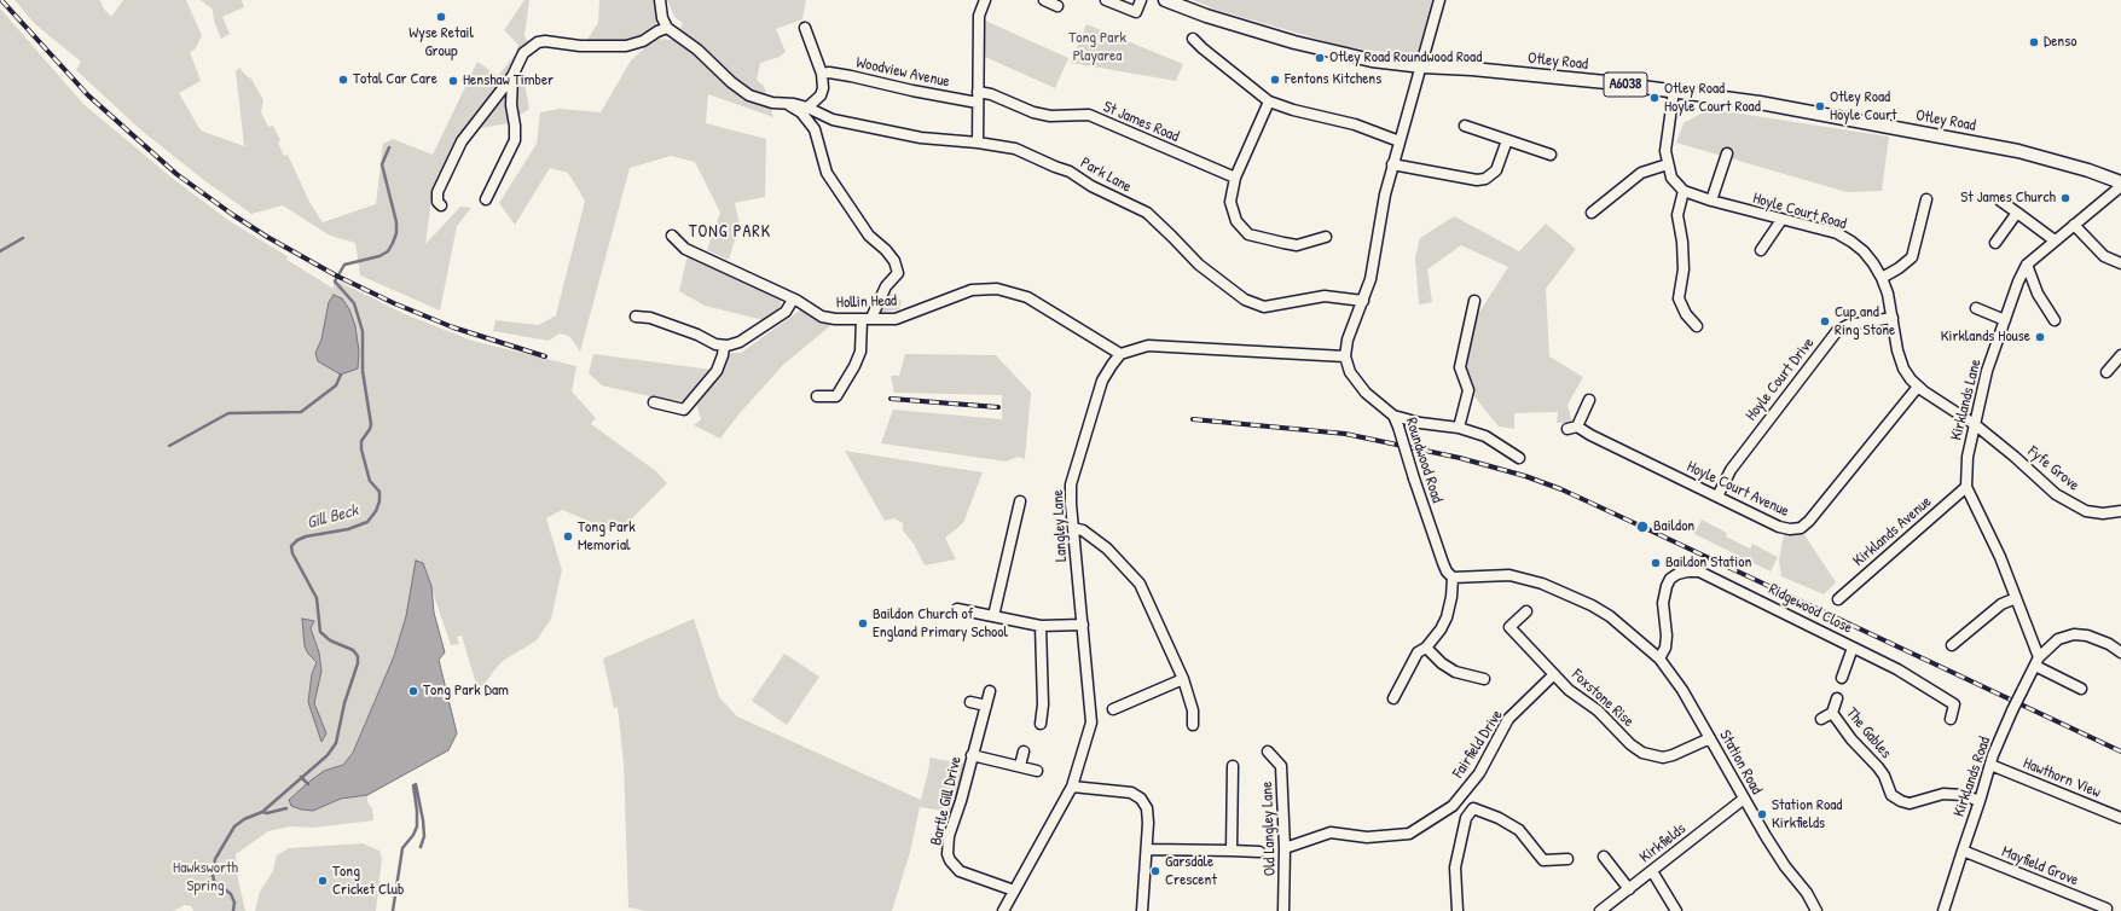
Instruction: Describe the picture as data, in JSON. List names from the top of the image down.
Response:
{
  "streets": {
    "main road": ["Otley Road", "A6038"],
    "street": [
      "Woodview Avenue",
      "St James Road",
      "Park Lane",
      "Hoyle Court Road",
      "Hollin Head",
      "Hoyle Court Drive",
      "Kirklands Lane",
      "Roundwood Road",
      "Fyfe Grove",
      "Hoyle Court Avenue",
      "Langley Lane",
      "Kirklands Avenue",
      "Ridgewood Close",
      "Foxstone Rise",
      "The Gables",
      "Fairfield Drive",
      "Station Road",
      "Kirklands Road",
      "Hawthorn View",
      "Bartle Gill Drive",
      "Old Langley Lane",
      "Kirkfields",
      "Mayfield Grove"
    ]
  },
  "crossings": [
    ["Otley Road", "Kirklands Lane"],
    ["Hoyle Court Road", "Hoyle Court Drive"],
    ["Hoyle Court Road", "Kirklands Lane"],
    ["Hoyle Court Road", "Fyfe Grove"],
    ["Hoyle Court Road", "Hoyle Court Avenue"],
    ["Hollin Head", "Langley Lane"],
    ["Hoyle Court Drive", "Hoyle Court Avenue"],
    ["Kirklands Lane", "Fyfe Grove"],
    ["Kirklands Lane", "Kirklands Avenue"],
    ["Kirklands Lane", "Kirklands Road"],
    ["Roundwood Road", "Station Road"],
    ["Langley Lane", "Bartle Gill Drive"],
    ["Ridgewood Close", "Station Road"],
    ["Foxstone Rise", "Fairfield Drive"],
    ["Foxstone Rise", "Station Road"],
    ["The Gables", "Kirklands Road"],
    ["Fairfield Drive", "Old Langley Lane"],
    ["Station Road", "Kirkfields"],
    ["Kirklands Road", "Hawthorn View"],
    ["Kirklands Road", "Mayfield Grove"]
  ],
  "districts": ["TONG PARK"],
  "water": ["Gill Beck"],
  "parks": ["Tong Park Playarea", "Hawksworth Spring"],
  "places": [
    "Wyse Retail Group",
    "Denso",
    "Otley Road Roundwood Road",
    "Total Car Care",
    "Fentons Kitchens",
    "Henshaw Timber",
    "Otley Road Hoyle Court Road",
    "Otley Road Hoyle Court",
    "St James Church",
    "Cup and Ring Stone",
    "Kirklands House",
    "Baildon",
    "Tong Park Memorial",
    "Baildon Station",
    "Baildon Church of England Primary School",
    "Tong Park Dam",
    "Station Road Kirkfields",
    "Garsdale Crescent",
    "Tong Cricket Club"
  ]
}
